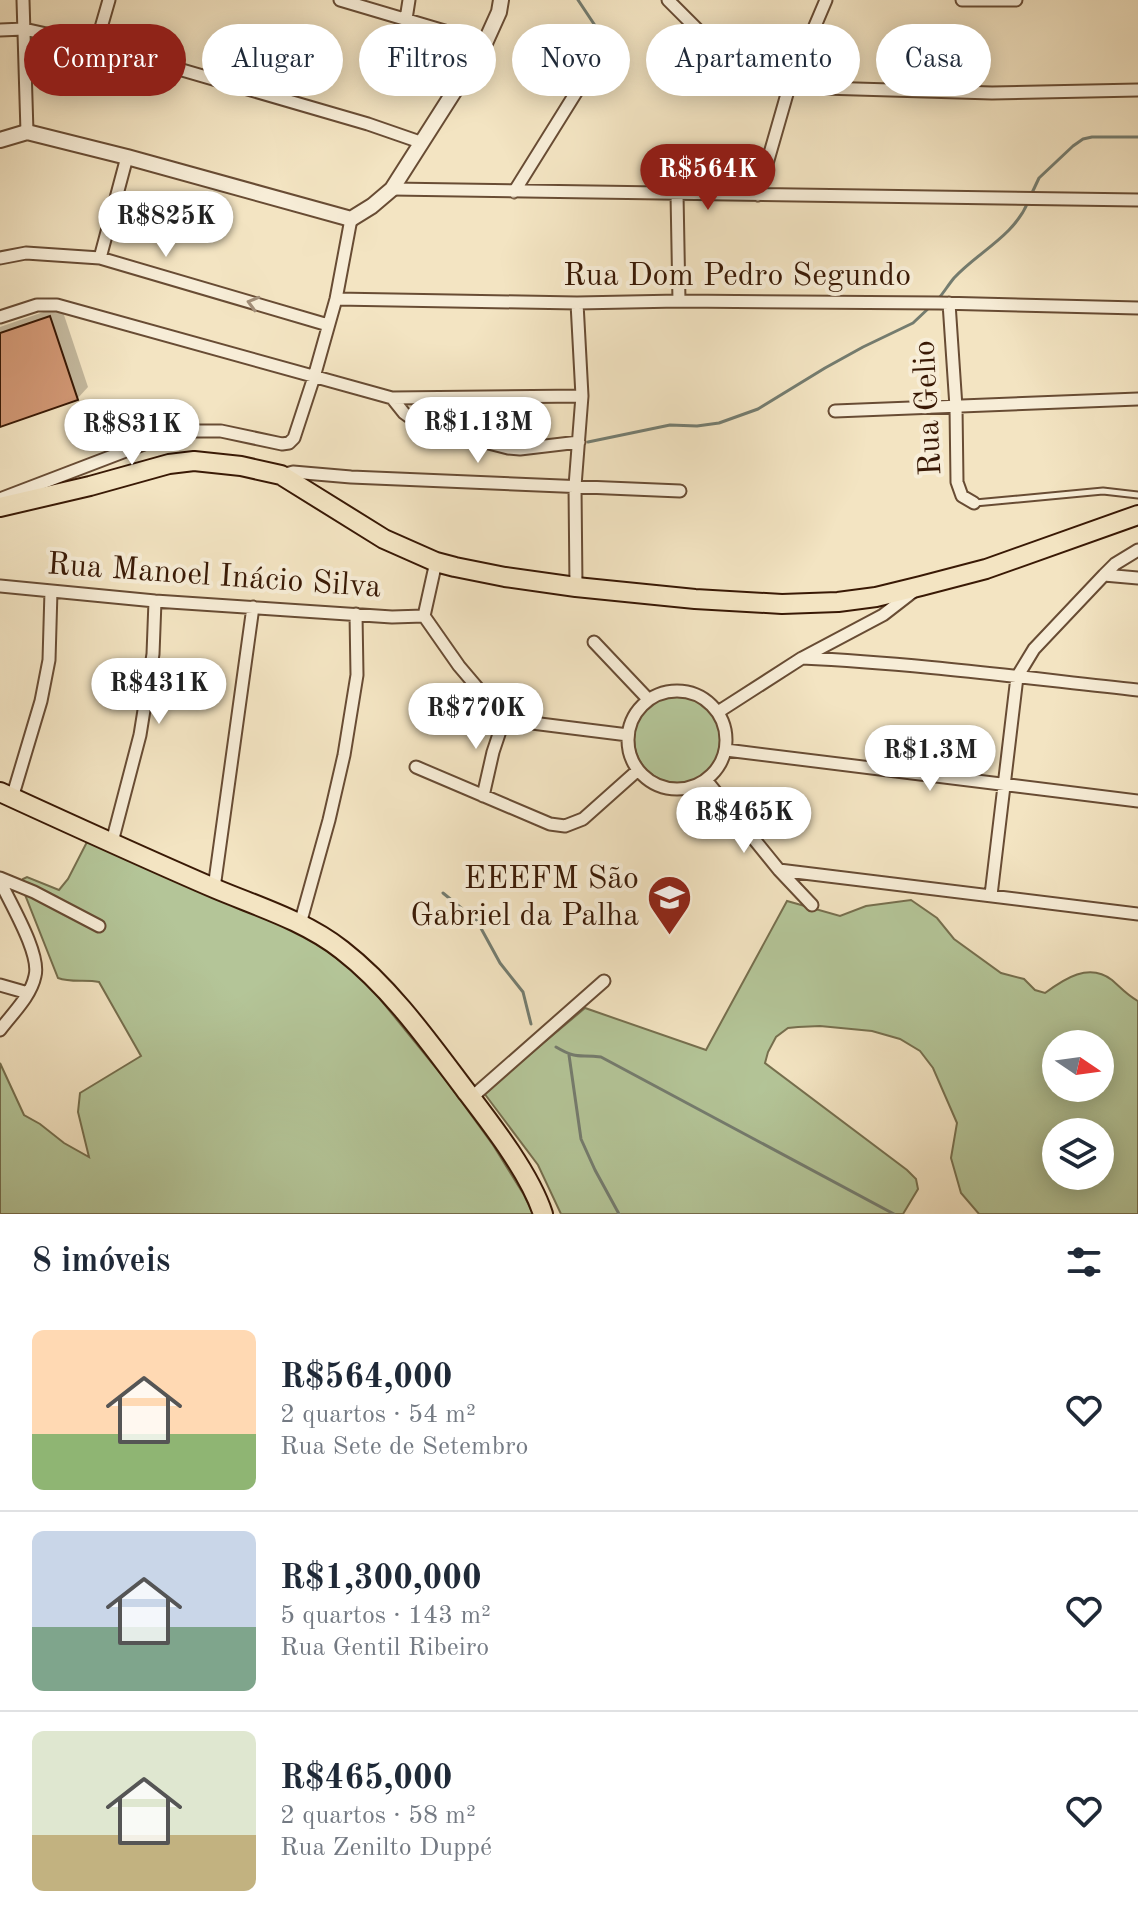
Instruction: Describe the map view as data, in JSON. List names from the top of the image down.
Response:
{
  "streets": {
    "street": ["Rua Dom Pedro Segundo", "Rua Gelio", "Rua Manoel Inácio Silva"]
  },
  "crossings": [
    ["Rua Dom Pedro Segundo", "Rua Gelio"]
  ],
  "places": {
    "school or university": ["EEEFM São Gabriel da Palha"]
  },
  "north": "right",
  "page": {
    "chip": [
      "Comprar",
      "Alugar",
      "Filtros",
      "Novo",
      "Apartamento",
      "Casa"
    ],
    "price": [
      "R$564K",
      "R$825K",
      "R$1.13M",
      "R$831K",
      "R$431K",
      "R$770K",
      "R$1.3M",
      "R$465K"
    ],
    "heading": "8 imóveis",
    "list": [
      {
        "name": "R$564,000",
        "note": "2 quartos · 54 m² · Rua Sete de Setembro"
      },
      {
        "name": "R$1,300,000",
        "note": "5 quartos · 143 m² · Rua Gentil Ribeiro"
      },
      {
        "name": "R$465,000",
        "note": "2 quartos · 58 m² · Rua Zenilto Duppé"
      }
    ]
  }
}
